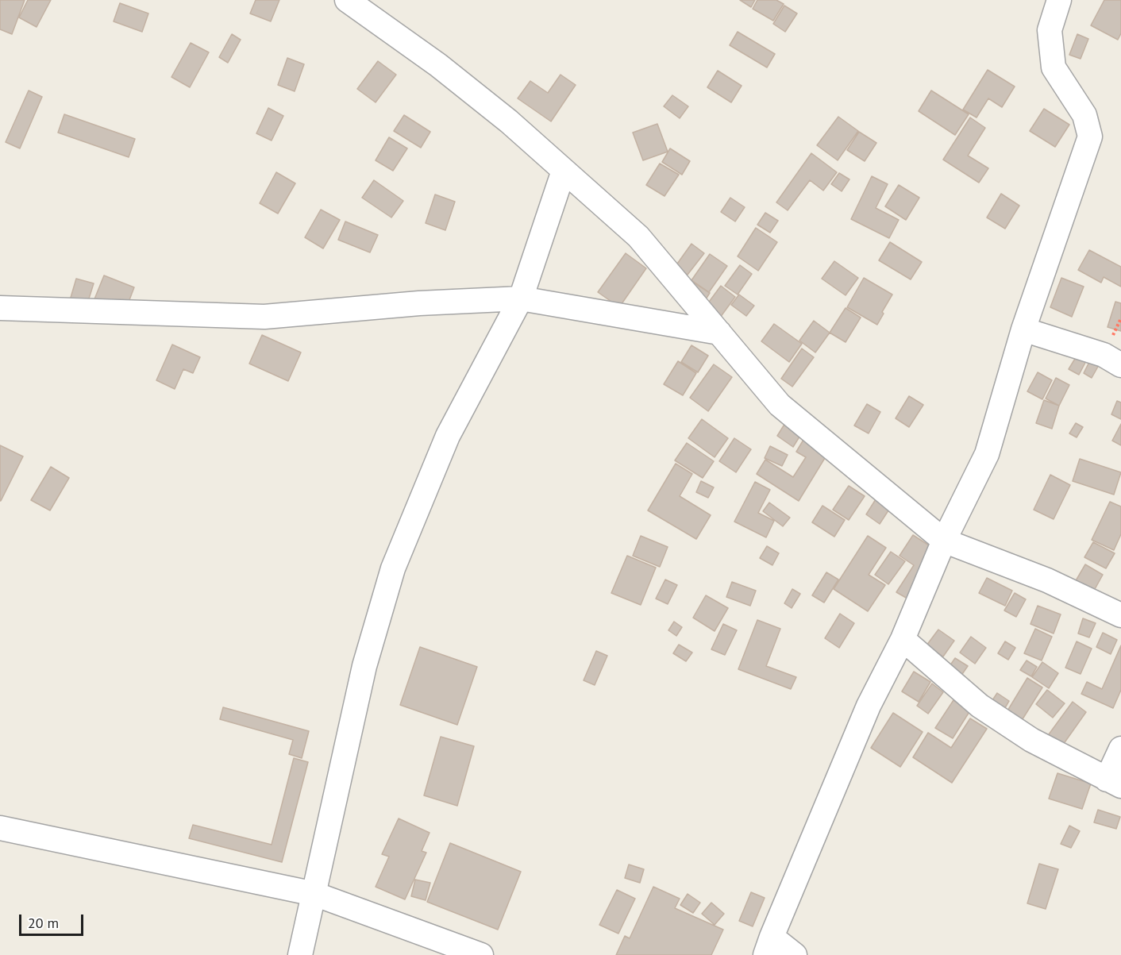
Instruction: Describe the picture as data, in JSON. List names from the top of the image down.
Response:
{
  "scale_bar": "20 m"
}
